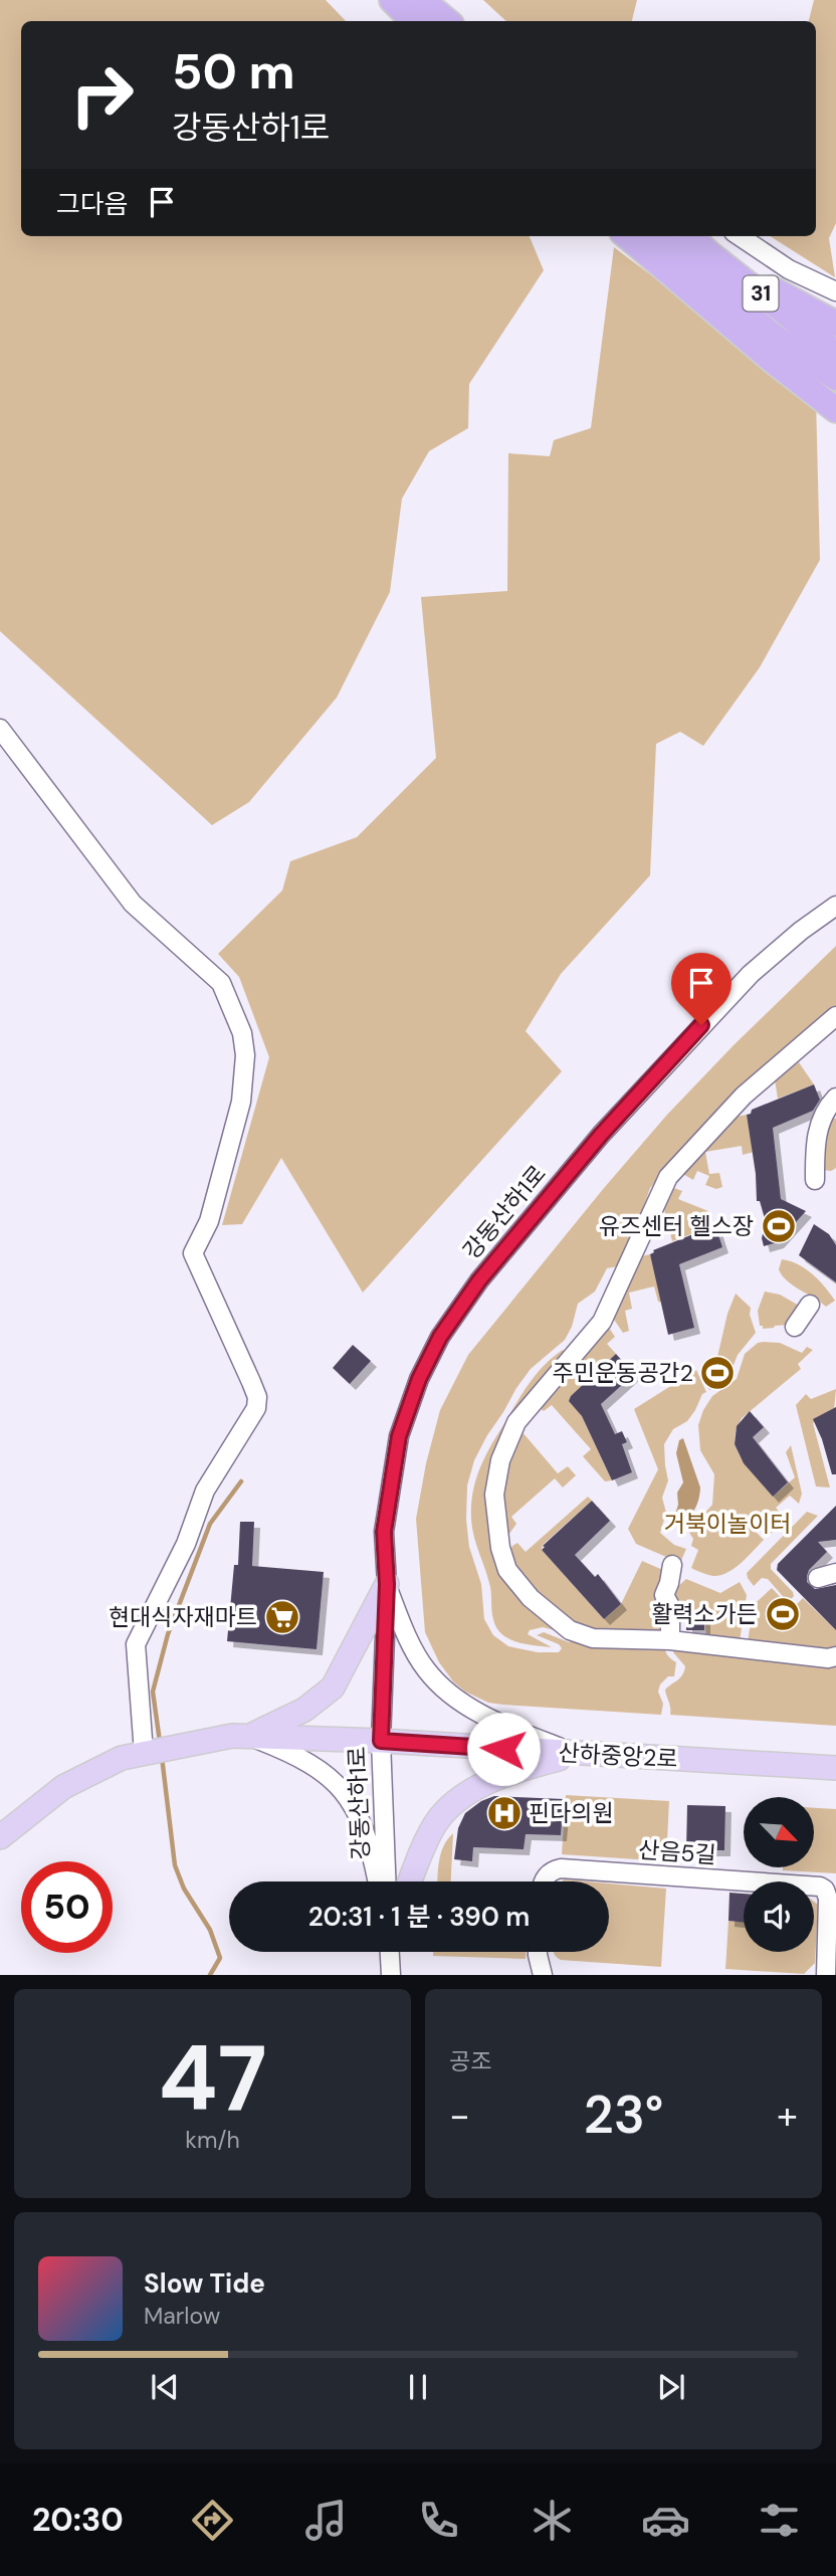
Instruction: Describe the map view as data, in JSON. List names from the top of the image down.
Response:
{
  "streets": {
    "highway": ["31"],
    "main road": ["산하중앙2로"],
    "street": ["강동산하1로", "산음5길"]
  },
  "crossings": [
    ["강동산하1로", "산하중앙2로"]
  ],
  "parks": ["거북이놀이터"],
  "places": {
    "sports": ["유즈센터 헬스장", "주민운동공간2", "활력소가든"],
    "supermarket": ["현대식자재마트"],
    "hospital": ["핀다의원"]
  },
  "north": "bottom right",
  "page": {
    "turn": ["50 m", "강동산하1로"],
    "then": "그다음",
    "limit": "50",
    "trip": "20:31 · 1 분 · 390 m",
    "tile": [
      ["47", "km/h"],
      "공조"
    ],
    "heat": ["−", "23°", "+"],
    "song": ["Slow Tide", "Marlow"],
    "tabs": "20:30"
  }
}
